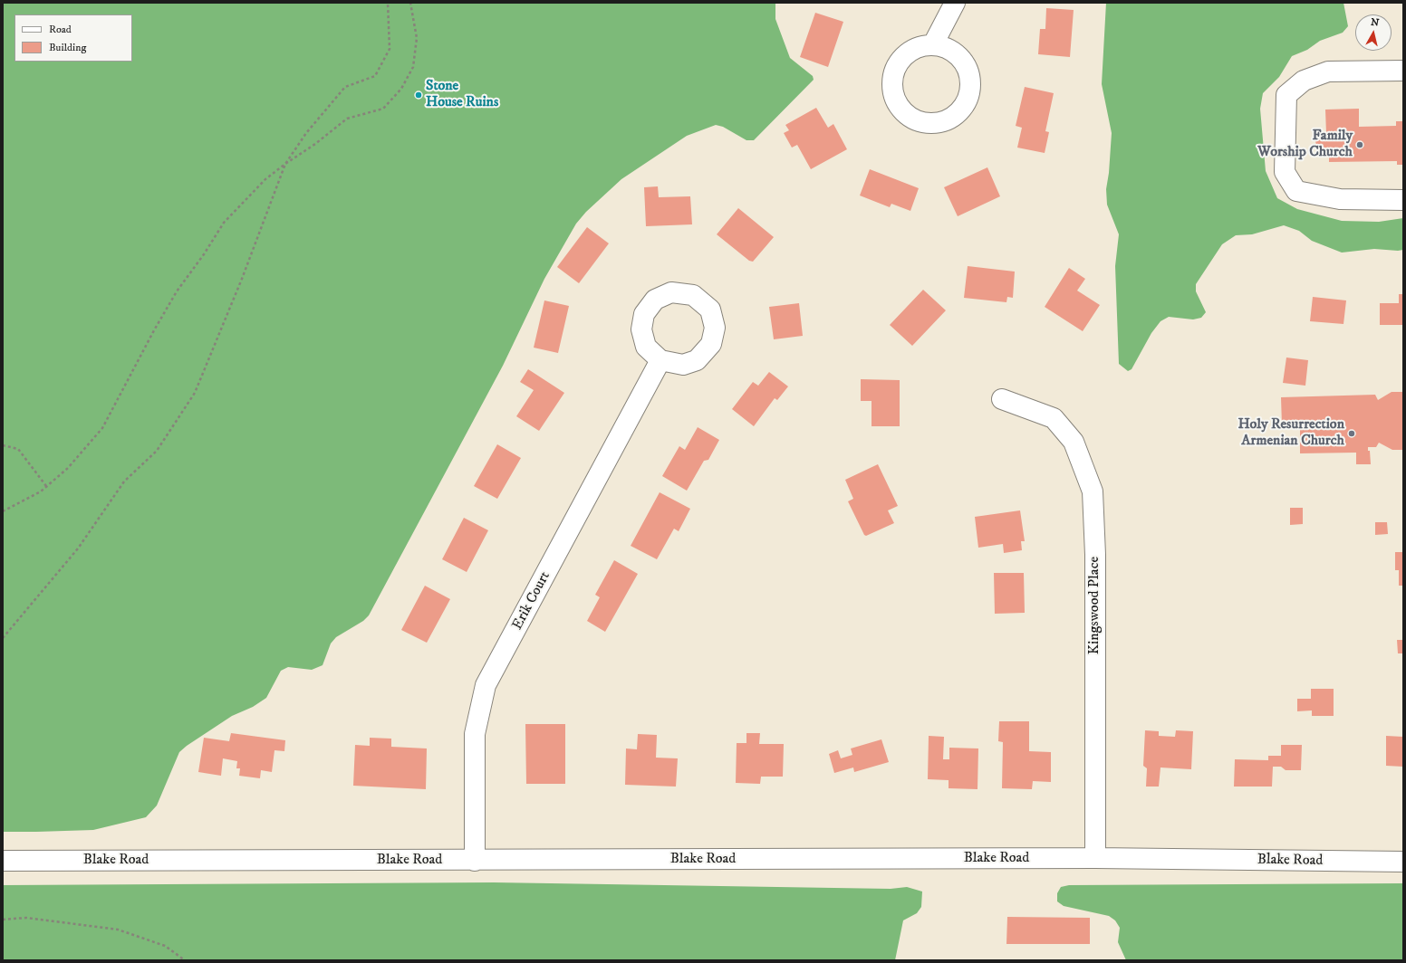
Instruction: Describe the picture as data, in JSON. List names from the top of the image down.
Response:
{
  "streets": {
    "street": ["Erik Court", "Kingswood Place", "Blake Road"]
  },
  "crossings": [
    ["Erik Court", "Blake Road"],
    ["Kingswood Place", "Blake Road"]
  ],
  "places": ["Stone House Ruins", "Family Worship Church", "Holy Resurrection Armenian Church"],
  "legend": ["Road", "Building"],
  "north": "top"
}
